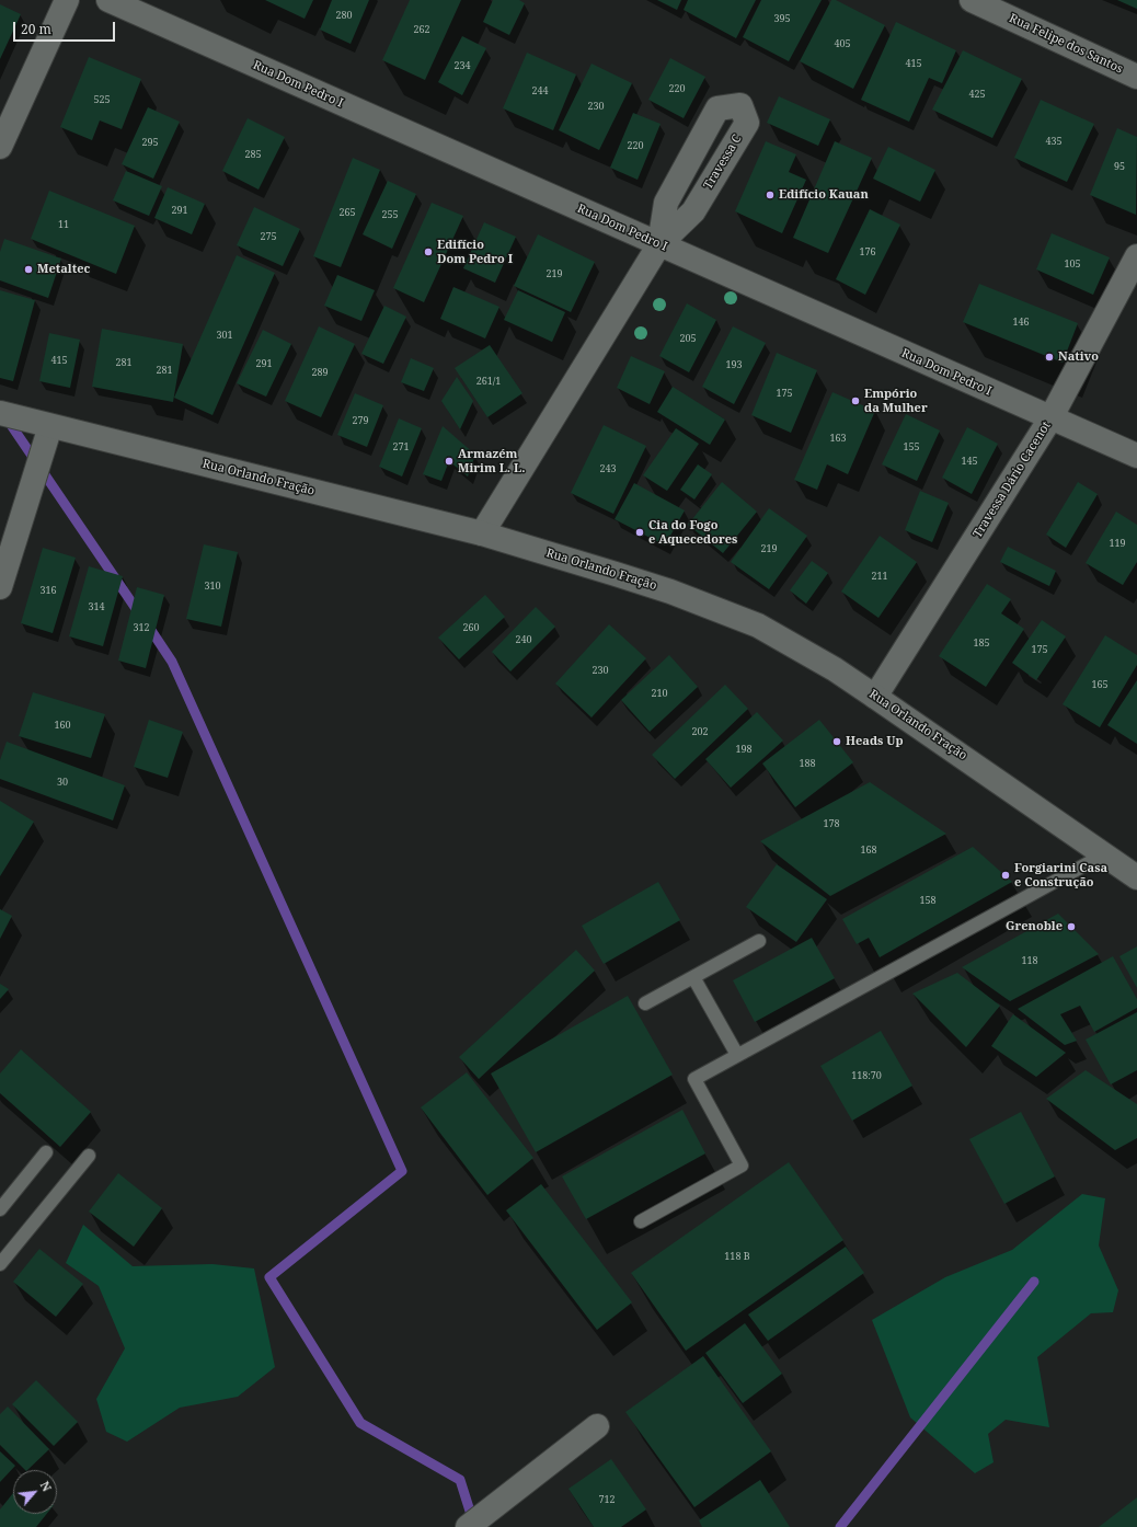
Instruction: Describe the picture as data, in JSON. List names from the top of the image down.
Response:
{
  "streets": {
    "street": [
      "Rua Felipe dos Santos",
      "Rua Dom Pedro I",
      "Travessa C",
      "Rua Orlando Fração",
      "Travessa Dário Cacenot"
    ]
  },
  "crossings": [
    ["Rua Dom Pedro I", "Travessa C"],
    ["Rua Dom Pedro I", "Travessa Dário Cacenot"],
    ["Travessa C", "Rua Orlando Fração"],
    ["Rua Orlando Fração", "Travessa Dário Cacenot"]
  ],
  "places": [
    "Edifício Kauan",
    "Edifício Dom Pedro I",
    "Metaltec",
    "Nativo",
    "Empório da Mulher",
    "Armazém Mirim L. L.",
    "Cia do Fogo e Aquecedores",
    "Heads Up",
    "Forgiarini Casa e Construção",
    "Grenoble"
  ],
  "house_numbers": [
    "280",
    "395",
    "262",
    "405",
    "415",
    "234",
    "220",
    "244",
    "425",
    "525",
    "230",
    "435",
    "295",
    "220",
    "285",
    "95",
    "291",
    "265",
    "255",
    "11",
    "275",
    "176",
    "105",
    "219",
    "146",
    "301",
    "205",
    "415",
    "281",
    "291",
    "193",
    "281",
    "289",
    "261/1",
    "175",
    "279",
    "163",
    "271",
    "155",
    "145",
    "243",
    "119",
    "219",
    "211",
    "310",
    "316",
    "314",
    "312",
    "260",
    "240",
    "185",
    "175",
    "230",
    "165",
    "210",
    "160",
    "202",
    "198",
    "188",
    "30",
    "178",
    "168",
    "158",
    "118",
    "118:70",
    "118 B",
    "712"
  ],
  "scale_bar": "20 m",
  "north": "top right"
}
